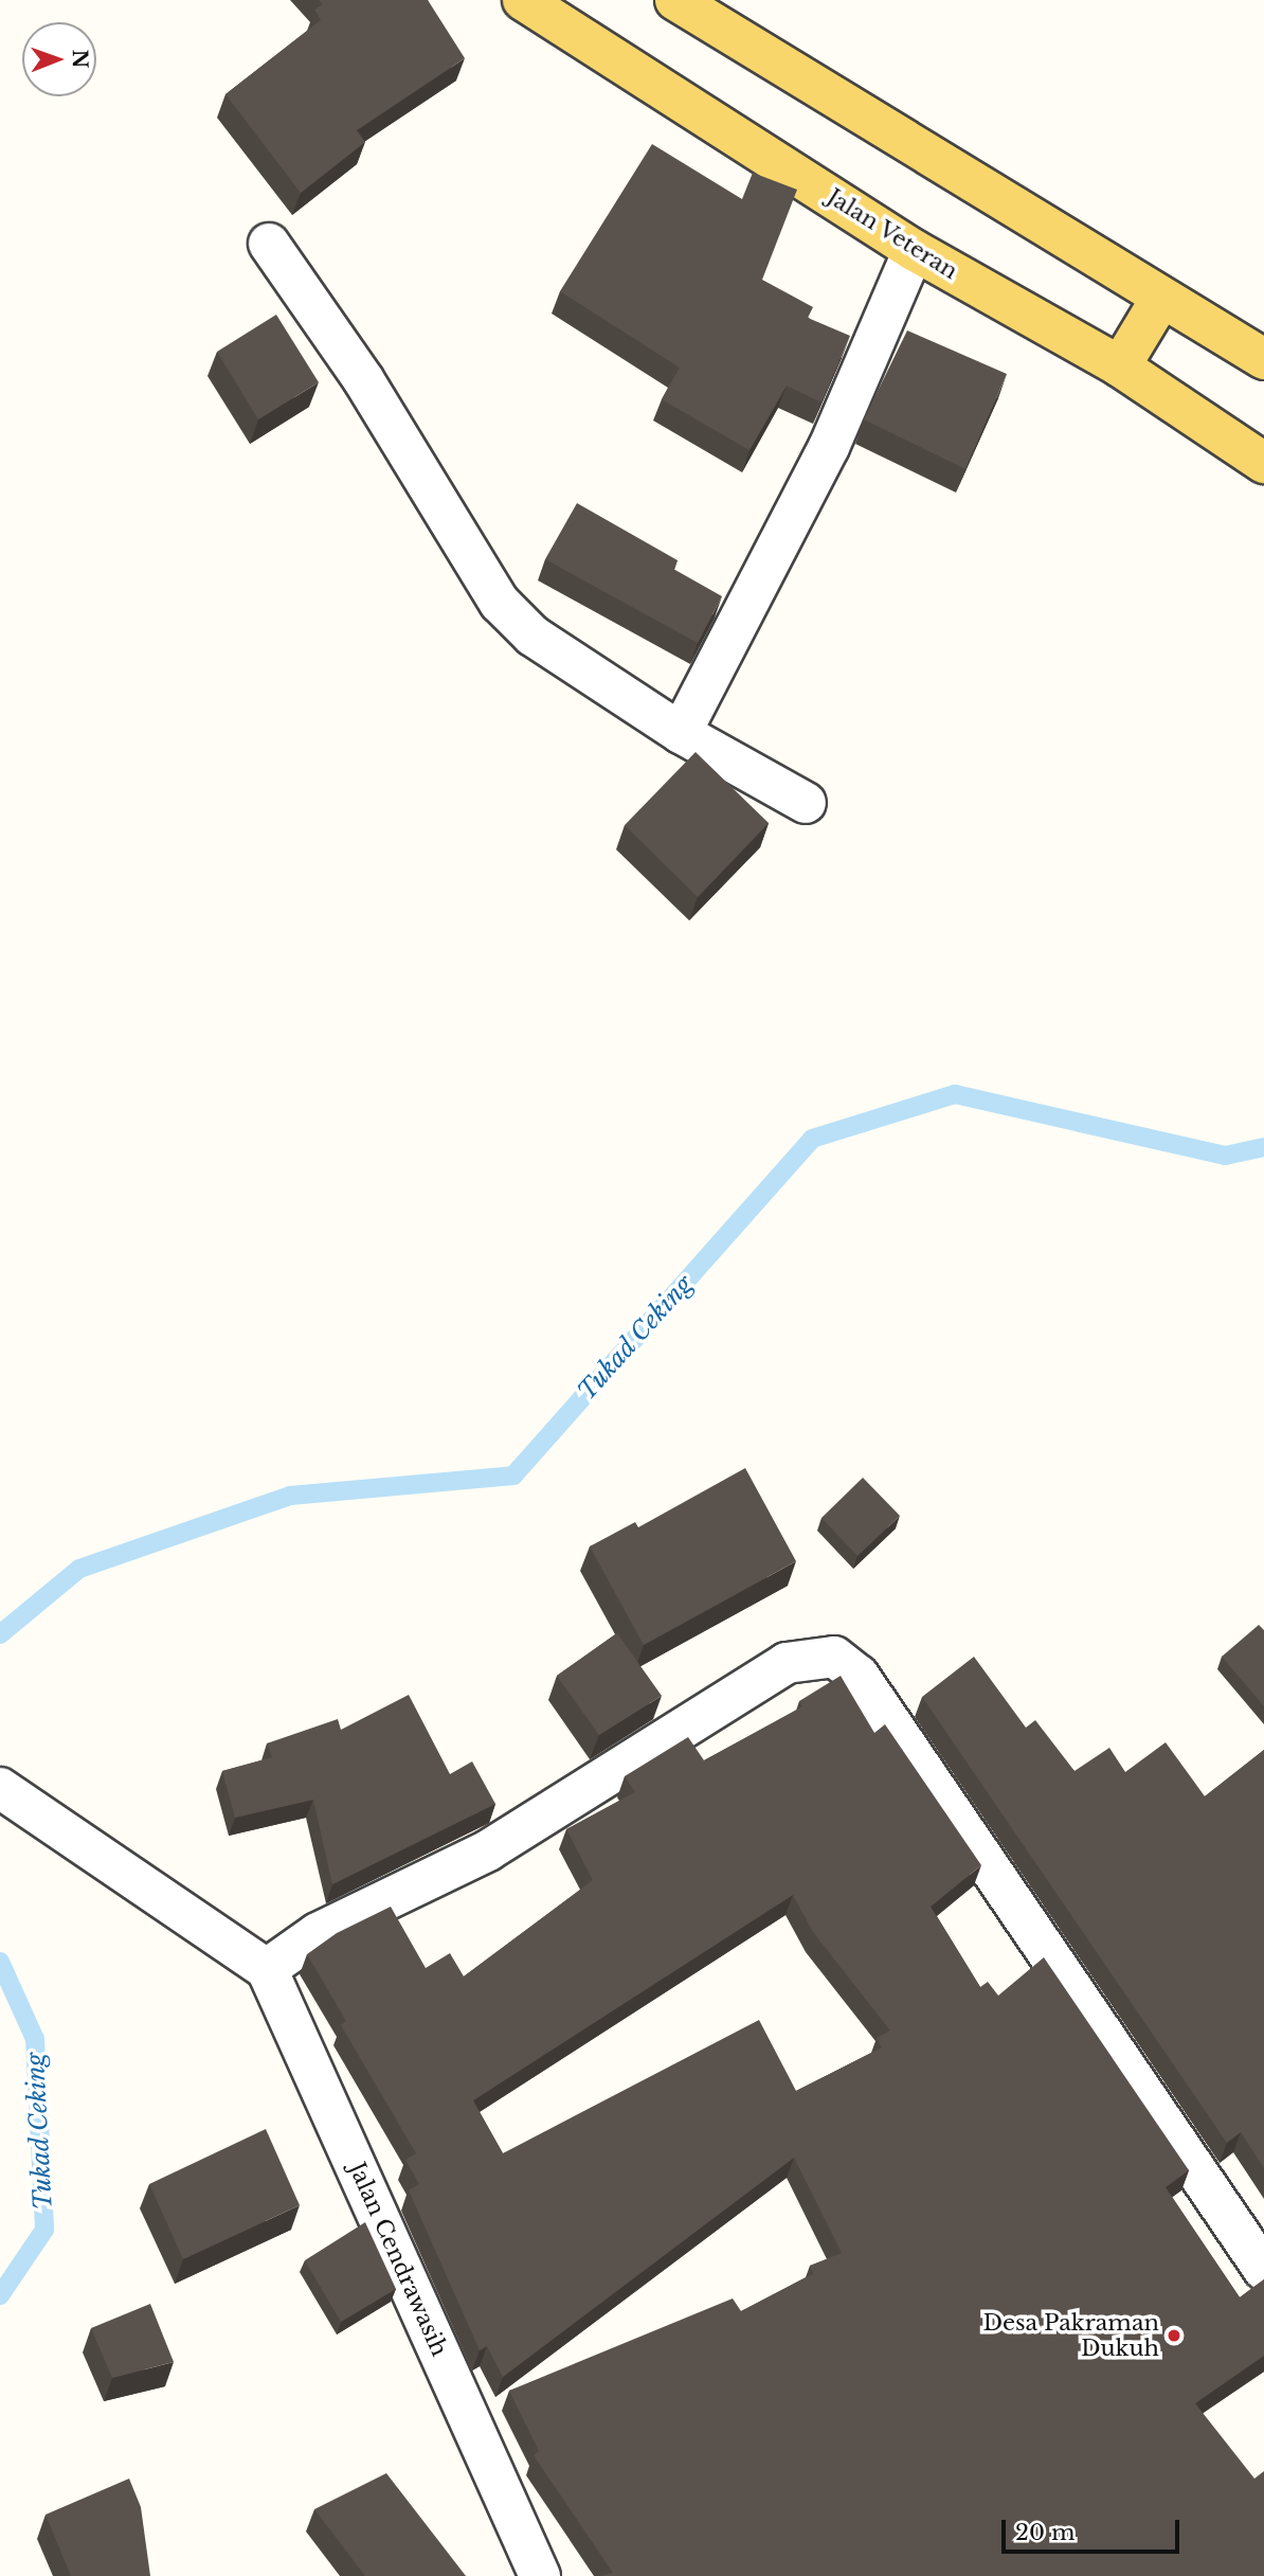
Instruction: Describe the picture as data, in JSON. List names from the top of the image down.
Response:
{
  "streets": {
    "main road": ["Jalan Veteran"],
    "street": ["Jalan Cendrawasih"]
  },
  "water": ["Tukad Ceking"],
  "places": ["Desa Pakraman Dukuh"],
  "scale_bar": "20 m",
  "north": "right"
}
